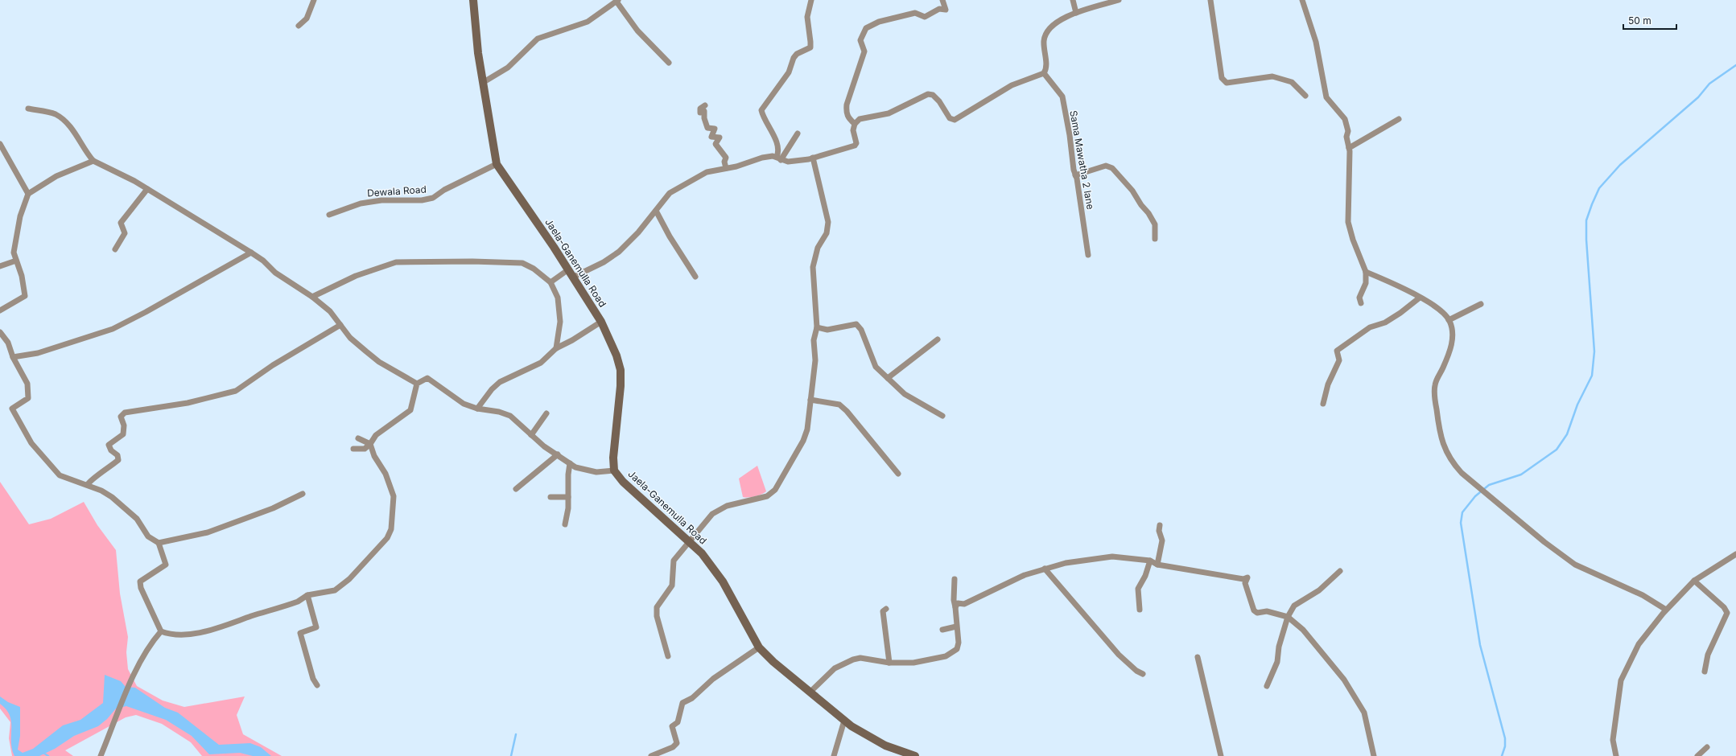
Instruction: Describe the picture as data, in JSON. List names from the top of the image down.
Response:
{
  "streets": {
    "main road": ["Jaela-Ganemulla Road"],
    "street": ["Sama Mawatha 2 lane", "Dewala Road"]
  },
  "crossings": [
    ["Dewala Road", "Jaela-Ganemulla Road"]
  ],
  "scale_bar": "50 m"
}
